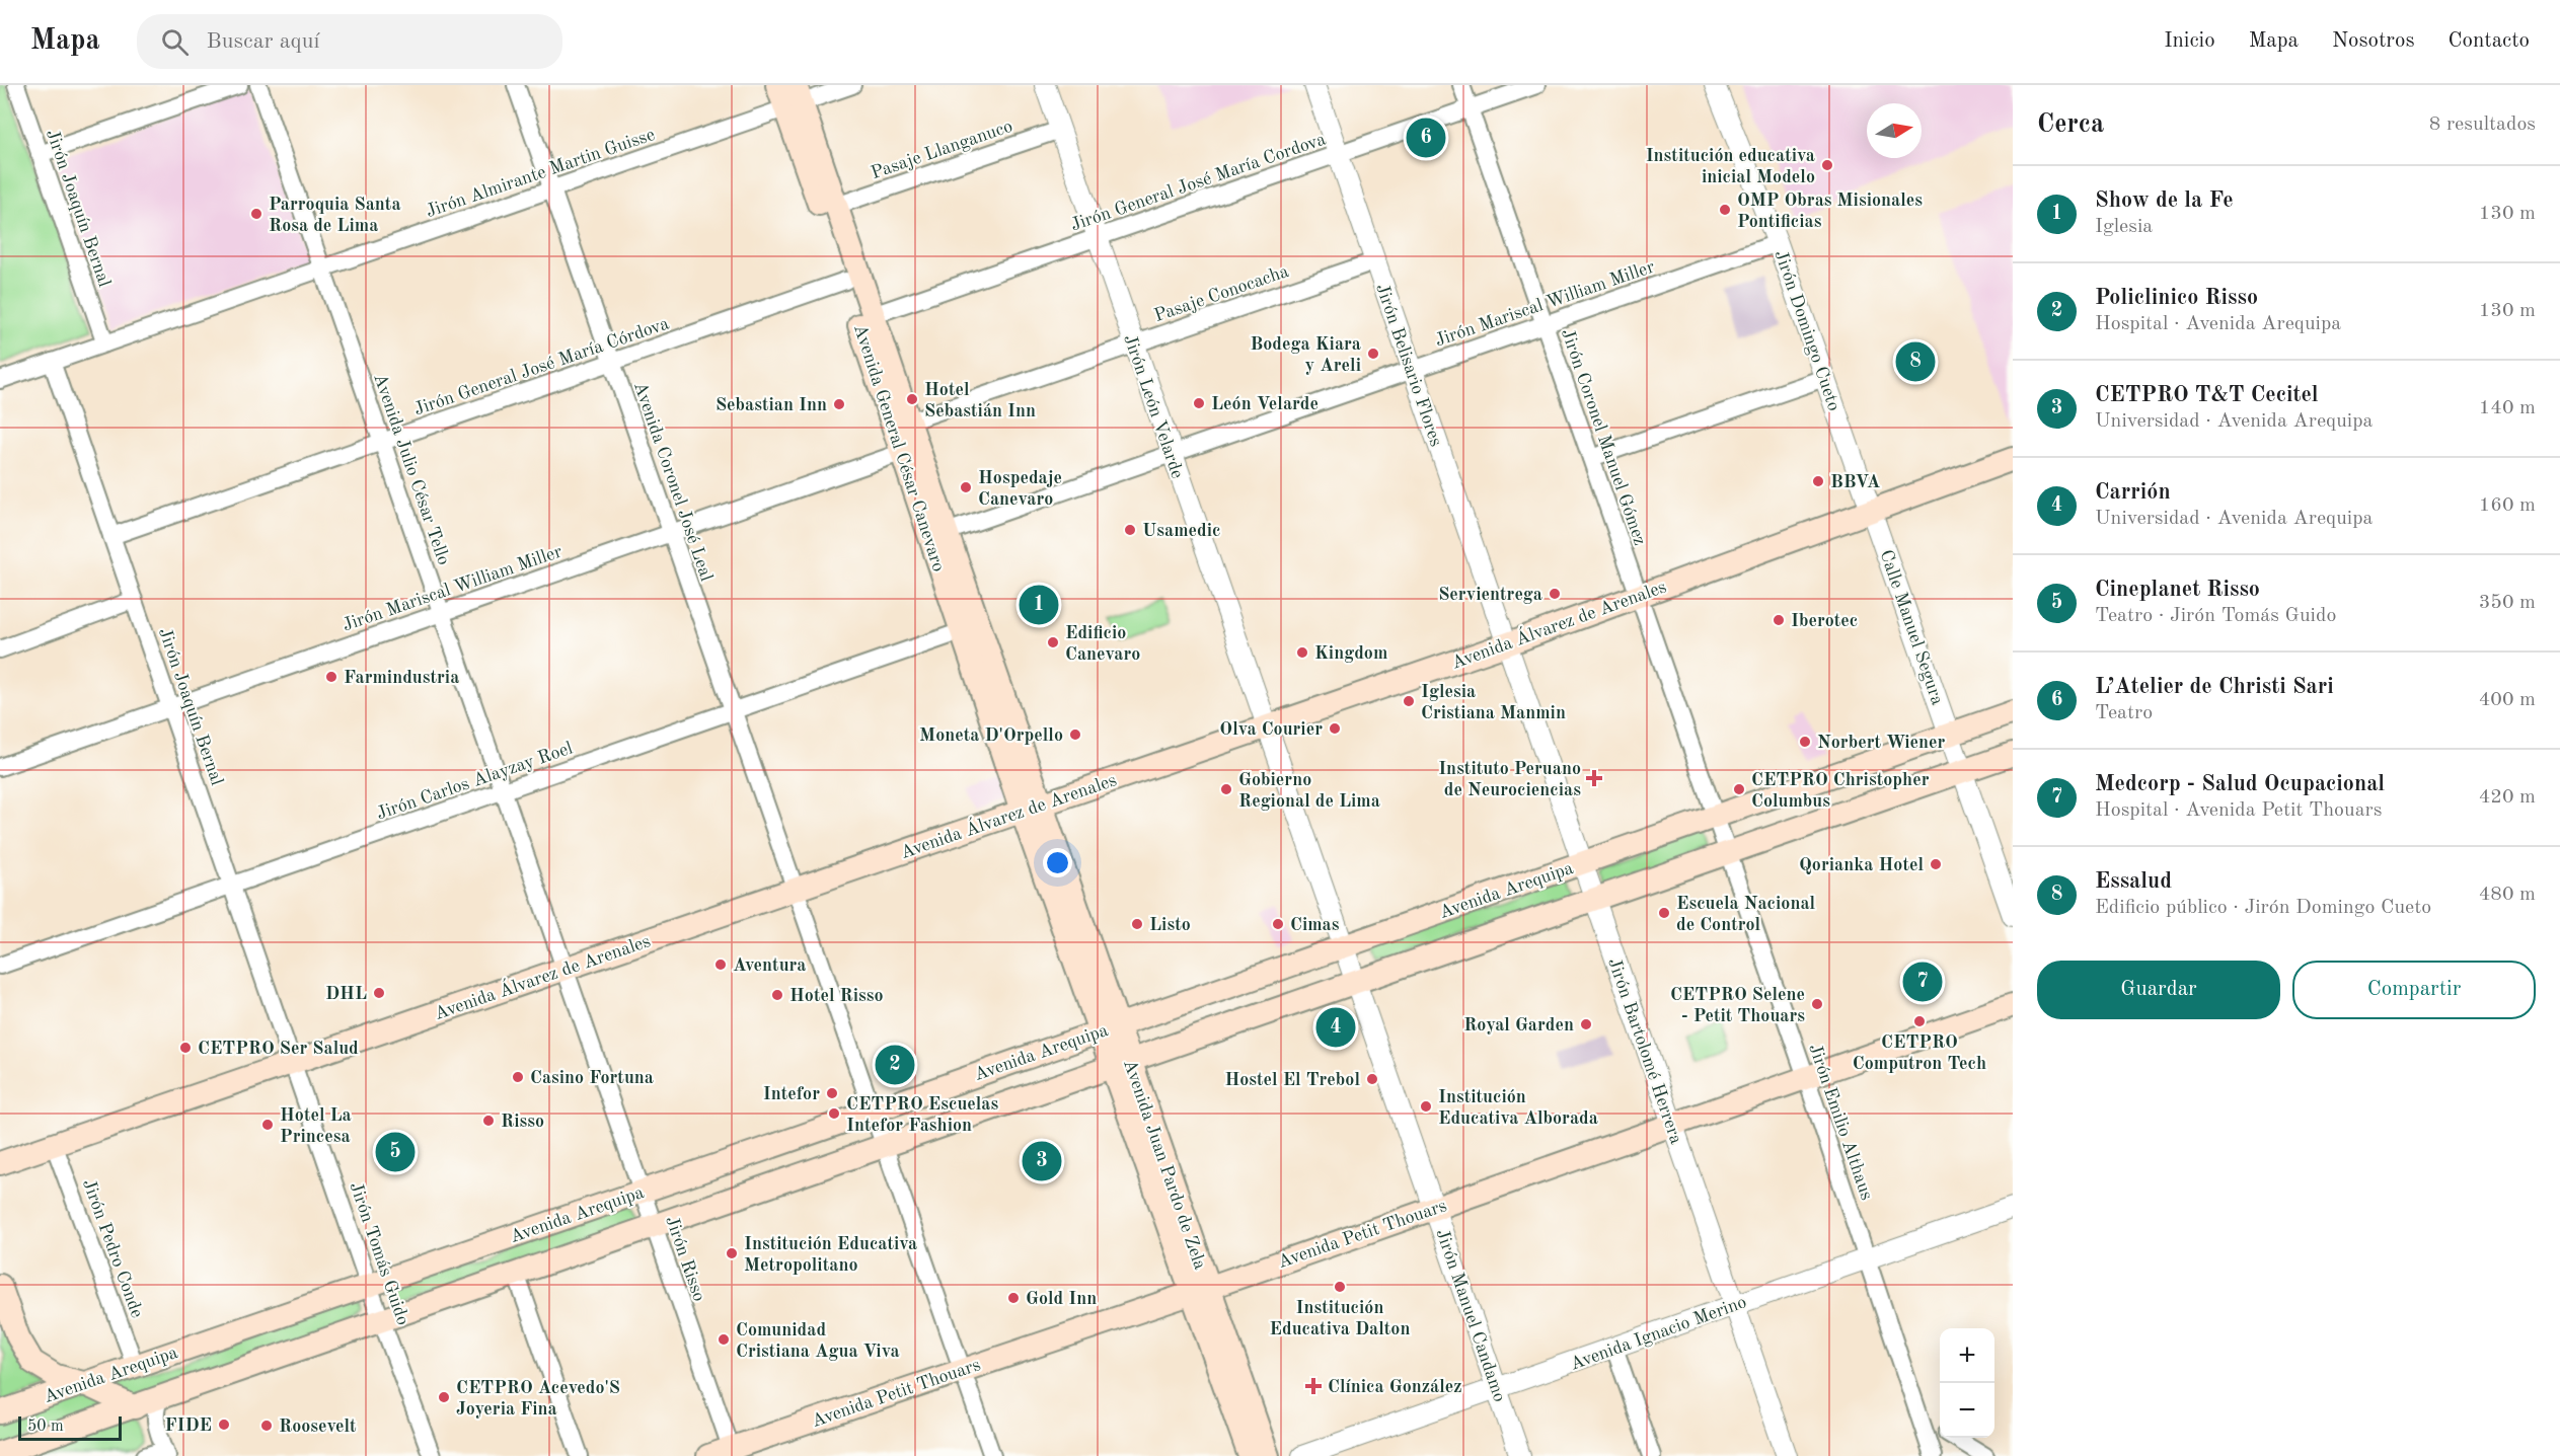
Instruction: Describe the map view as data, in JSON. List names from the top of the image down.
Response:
{
  "streets": {
    "main road": [
      "Avenida General César Canevaro",
      "Avenida Álvarez de Arenales",
      "Avenida Arequipa",
      "Avenida Juan Pardo de Zela",
      "Avenida Petit Thouars"
    ],
    "street": [
      "Pasaje Llanganuco",
      "Jirón Almirante Martin Guisse",
      "Jirón General José María Cordova",
      "Jirón Joaquín Bernal",
      "Pasaje Conocacha",
      "Jirón Mariscal William Miller",
      "Jirón Domingo Cueto",
      "Jirón Belisario Flores",
      "Jirón General José María Córdova",
      "Jirón León Velarde",
      "Jirón Coronel Manuel Gómez",
      "Avenida Julio César Tello",
      "Avenida Coronel José Leal",
      "Calle Manuel Segura",
      "Jirón Carlos Alayzay Roel",
      "Jirón Bartolomé Herrera",
      "Jirón Emilio Althaus",
      "Jirón Pedro Conde",
      "Jirón Tomás Guido",
      "Jirón Risso",
      "Jirón Manuel Candamo",
      "Avenida Ignacio Merino"
    ]
  },
  "crossings": [
    ["Pasaje Llanganuco", "Jirón León Velarde"],
    ["Pasaje Llanganuco", "Avenida General César Canevaro"],
    ["Jirón Almirante Martin Guisse", "Jirón Joaquín Bernal"],
    ["Jirón Almirante Martin Guisse", "Avenida General César Canevaro"],
    ["Jirón Almirante Martin Guisse", "Avenida Julio César Tello"],
    ["Jirón Almirante Martin Guisse", "Avenida Coronel José Leal"],
    ["Jirón General José María Cordova", "Jirón Belisario Flores"],
    ["Jirón General José María Cordova", "Jirón León Velarde"],
    ["Jirón General José María Cordova", "Jirón Coronel Manuel Gómez"],
    ["Jirón General José María Cordova", "Avenida General César Canevaro"],
    ["Jirón Joaquín Bernal", "Jirón Mariscal William Miller"],
    ["Jirón Joaquín Bernal", "Jirón General José María Córdova"],
    ["Jirón Joaquín Bernal", "Avenida Álvarez de Arenales"],
    ["Jirón Joaquín Bernal", "Jirón Carlos Alayzay Roel"],
    ["Jirón Joaquín Bernal", "Jirón Tomás Guido"],
    ["Pasaje Conocacha", "Jirón Belisario Flores"],
    ["Pasaje Conocacha", "Jirón León Velarde"],
    ["Pasaje Conocacha", "Avenida General César Canevaro"],
    ["Jirón Mariscal William Miller", "Jirón Domingo Cueto"],
    ["Jirón Mariscal William Miller", "Jirón Belisario Flores"],
    ["Jirón Mariscal William Miller", "Jirón León Velarde"],
    ["Jirón Mariscal William Miller", "Jirón Coronel Manuel Gómez"],
    ["Jirón Mariscal William Miller", "Avenida General César Canevaro"],
    ["Jirón Mariscal William Miller", "Avenida Julio César Tello"],
    ["Jirón Mariscal William Miller", "Avenida Coronel José Leal"],
    ["Jirón Domingo Cueto", "Avenida Álvarez de Arenales"],
    ["Jirón Domingo Cueto", "Calle Manuel Segura"],
    ["Jirón Belisario Flores", "Avenida Álvarez de Arenales"],
    ["Jirón Belisario Flores", "Jirón Bartolomé Herrera"],
    ["Jirón General José María Córdova", "Avenida General César Canevaro"],
    ["Jirón General José María Córdova", "Avenida Julio César Tello"],
    ["Jirón General José María Córdova", "Avenida Coronel José Leal"],
    ["Jirón León Velarde", "Avenida Álvarez de Arenales"],
    ["Jirón León Velarde", "Jirón Manuel Candamo"],
    ["Jirón Coronel Manuel Gómez", "Avenida Álvarez de Arenales"],
    ["Jirón Coronel Manuel Gómez", "Jirón Emilio Althaus"],
    ["Avenida General César Canevaro", "Avenida Álvarez de Arenales"],
    ["Avenida General César Canevaro", "Jirón Carlos Alayzay Roel"],
    ["Avenida General César Canevaro", "Avenida Juan Pardo de Zela"],
    ["Avenida Julio César Tello", "Avenida Álvarez de Arenales"],
    ["Avenida Julio César Tello", "Jirón Carlos Alayzay Roel"],
    ["Avenida Julio César Tello", "Jirón Risso"],
    ["Avenida Coronel José Leal", "Avenida Álvarez de Arenales"],
    ["Avenida Coronel José Leal", "Jirón Carlos Alayzay Roel"],
    ["Avenida Coronel José Leal", "Avenida Arequipa"],
    ["Avenida Coronel José Leal", "Avenida Petit Thouars"],
    ["Avenida Álvarez de Arenales", "Calle Manuel Segura"],
    ["Avenida Álvarez de Arenales", "Jirón Bartolomé Herrera"],
    ["Avenida Álvarez de Arenales", "Jirón Emilio Althaus"],
    ["Avenida Álvarez de Arenales", "Avenida Juan Pardo de Zela"],
    ["Avenida Álvarez de Arenales", "Jirón Pedro Conde"],
    ["Avenida Álvarez de Arenales", "Jirón Tomás Guido"],
    ["Avenida Álvarez de Arenales", "Jirón Risso"],
    ["Avenida Álvarez de Arenales", "Jirón Manuel Candamo"],
    ["Calle Manuel Segura", "Avenida Arequipa"],
    ["Avenida Arequipa", "Jirón Bartolomé Herrera"],
    ["Avenida Arequipa", "Jirón Emilio Althaus"],
    ["Avenida Arequipa", "Avenida Juan Pardo de Zela"],
    ["Avenida Arequipa", "Jirón Pedro Conde"],
    ["Avenida Arequipa", "Jirón Tomás Guido"],
    ["Avenida Arequipa", "Jirón Risso"],
    ["Avenida Arequipa", "Jirón Manuel Candamo"],
    ["Jirón Bartolomé Herrera", "Avenida Petit Thouars"],
    ["Jirón Bartolomé Herrera", "Avenida Ignacio Merino"],
    ["Jirón Emilio Althaus", "Avenida Petit Thouars"],
    ["Jirón Emilio Althaus", "Avenida Ignacio Merino"],
    ["Avenida Juan Pardo de Zela", "Avenida Petit Thouars"],
    ["Avenida Petit Thouars", "Jirón Risso"],
    ["Avenida Petit Thouars", "Jirón Manuel Candamo"],
    ["Jirón Manuel Candamo", "Avenida Ignacio Merino"]
  ],
  "places": {
    "other": [
      "Institución educativa inicial Modelo",
      "OMP Obras Misionales Pontificias",
      "Parroquia Santa Rosa de Lima",
      "Bodega Kiara y Areli",
      "Hotel Sebastián Inn",
      "León Velarde",
      "Sebastian Inn",
      "BBVA",
      "Hospedaje Canevaro",
      "Usamedic",
      "Servientrega",
      "Iberotec",
      "Edificio Canevaro",
      "Kingdom",
      "Farmindustria",
      "Iglesia Cristiana Manmin",
      "Olva Courier",
      "Moneta D'Orpello",
      "Norbert Wiener",
      "Gobierno Regional de Lima",
      "CETPRO Christopher Columbus",
      "Qorianka Hotel",
      "Escuela Nacional de Control",
      "Listo",
      "Cimas",
      "Aventura",
      "DHL",
      "Hotel Risso",
      "CETPRO Selene - Petit Thouars",
      "CETPRO Computron Tech",
      "Royal Garden",
      "CETPRO Ser Salud",
      "Casino Fortuna",
      "Hostel El Trebol",
      "Intefor",
      "Institución Educativa Alborada",
      "CETPRO Escuelas Intefor Fashion",
      "Risso",
      "Hotel La Princesa",
      "Institución Educativa Metropolitano",
      "Institución Educativa Dalton",
      "Gold Inn",
      "Comunidad Cristiana Agua Viva",
      "CETPRO Acevedo'S Joyeria Fina",
      "FIDE",
      "Roosevelt"
    ],
    "health": ["Instituto Peruano de Neurociencias", "Clínica González"]
  },
  "scale_bar": "50 m",
  "north": "right",
  "page": {
    "header": "Mapa",
    "search": "Buscar aquí",
    "nav": [
      "Inicio",
      "Mapa",
      "Nosotros",
      "Contacto"
    ],
    "heading": ["Cerca", "8 resultados"],
    "pins": [
      "6",
      "8",
      "1",
      "7",
      "4",
      "2",
      "5",
      "3"
    ],
    "list": [
      {
        "mark": "1",
        "name": "Show de la Fe",
        "note": "Iglesia",
        "value": "130 m"
      },
      {
        "mark": "2",
        "name": "Policlinico Risso",
        "note": "Hospital · Avenida Arequipa",
        "value": "130 m"
      },
      {
        "mark": "3",
        "name": "CETPRO T&T Cecitel",
        "note": "Universidad · Avenida Arequipa",
        "value": "140 m"
      },
      {
        "mark": "4",
        "name": "Carrión",
        "note": "Universidad · Avenida Arequipa",
        "value": "160 m"
      },
      {
        "mark": "5",
        "name": "Cineplanet Risso",
        "note": "Teatro · Jirón Tomás Guido",
        "value": "350 m"
      },
      {
        "mark": "6",
        "name": "L’Atelier de Christi Sari",
        "note": "Teatro",
        "value": "400 m"
      },
      {
        "mark": "7",
        "name": "Medcorp - Salud Ocupacional",
        "note": "Hospital · Avenida Petit Thouars",
        "value": "420 m"
      },
      {
        "mark": "8",
        "name": "Essalud",
        "note": "Edificio público · Jirón Domingo Cueto",
        "value": "480 m"
      }
    ],
    "buttons": ["Guardar", "Compartir"],
    "map_buttons": ["+", "−"],
    "scale": "50 m"
  }
}
